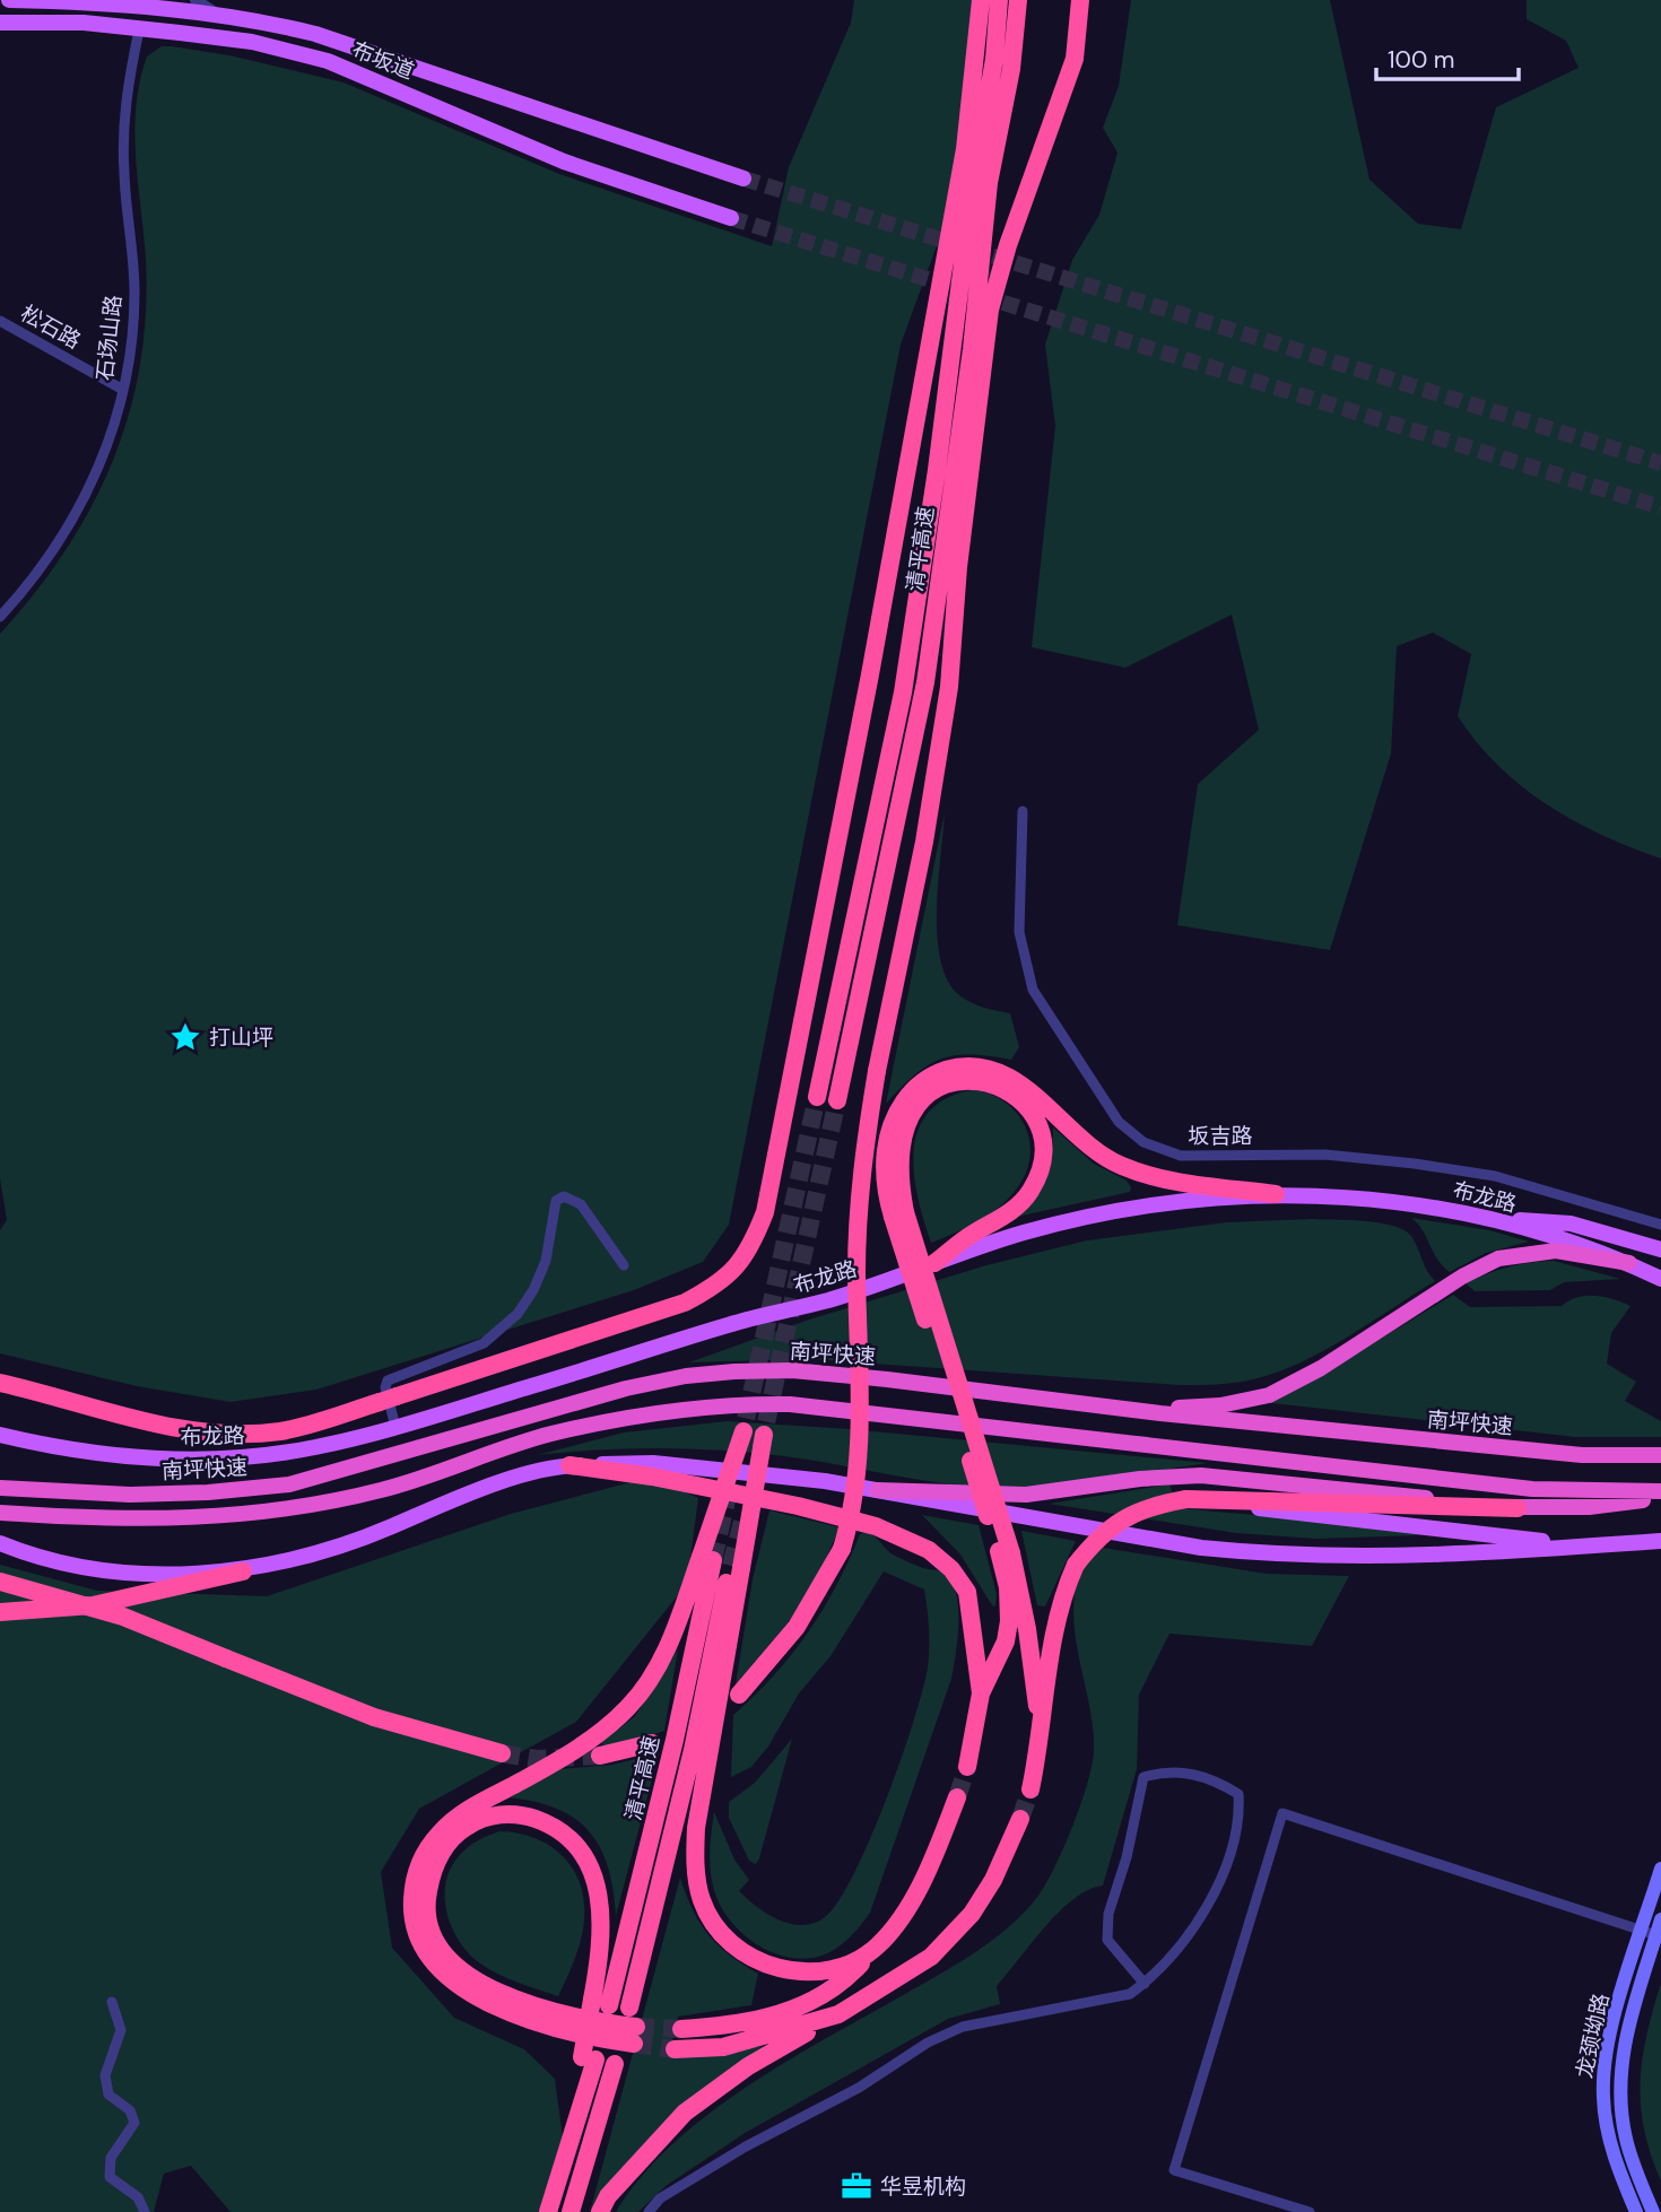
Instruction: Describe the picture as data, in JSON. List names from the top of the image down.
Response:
{
  "streets": {
    "highway": ["清平高速", "南坪快速"],
    "main road": ["布坂道", "布龙路", "龙颈坳路"],
    "street": ["松石路", "石场山路", "坂吉路"]
  },
  "crossings": [
    ["布坂道", "石场山路"],
    ["松石路", "石场山路"]
  ],
  "places": {
    "place": ["打山坪"],
    "office": ["华昱机构"]
  },
  "scale_bar": "100 m"
}
